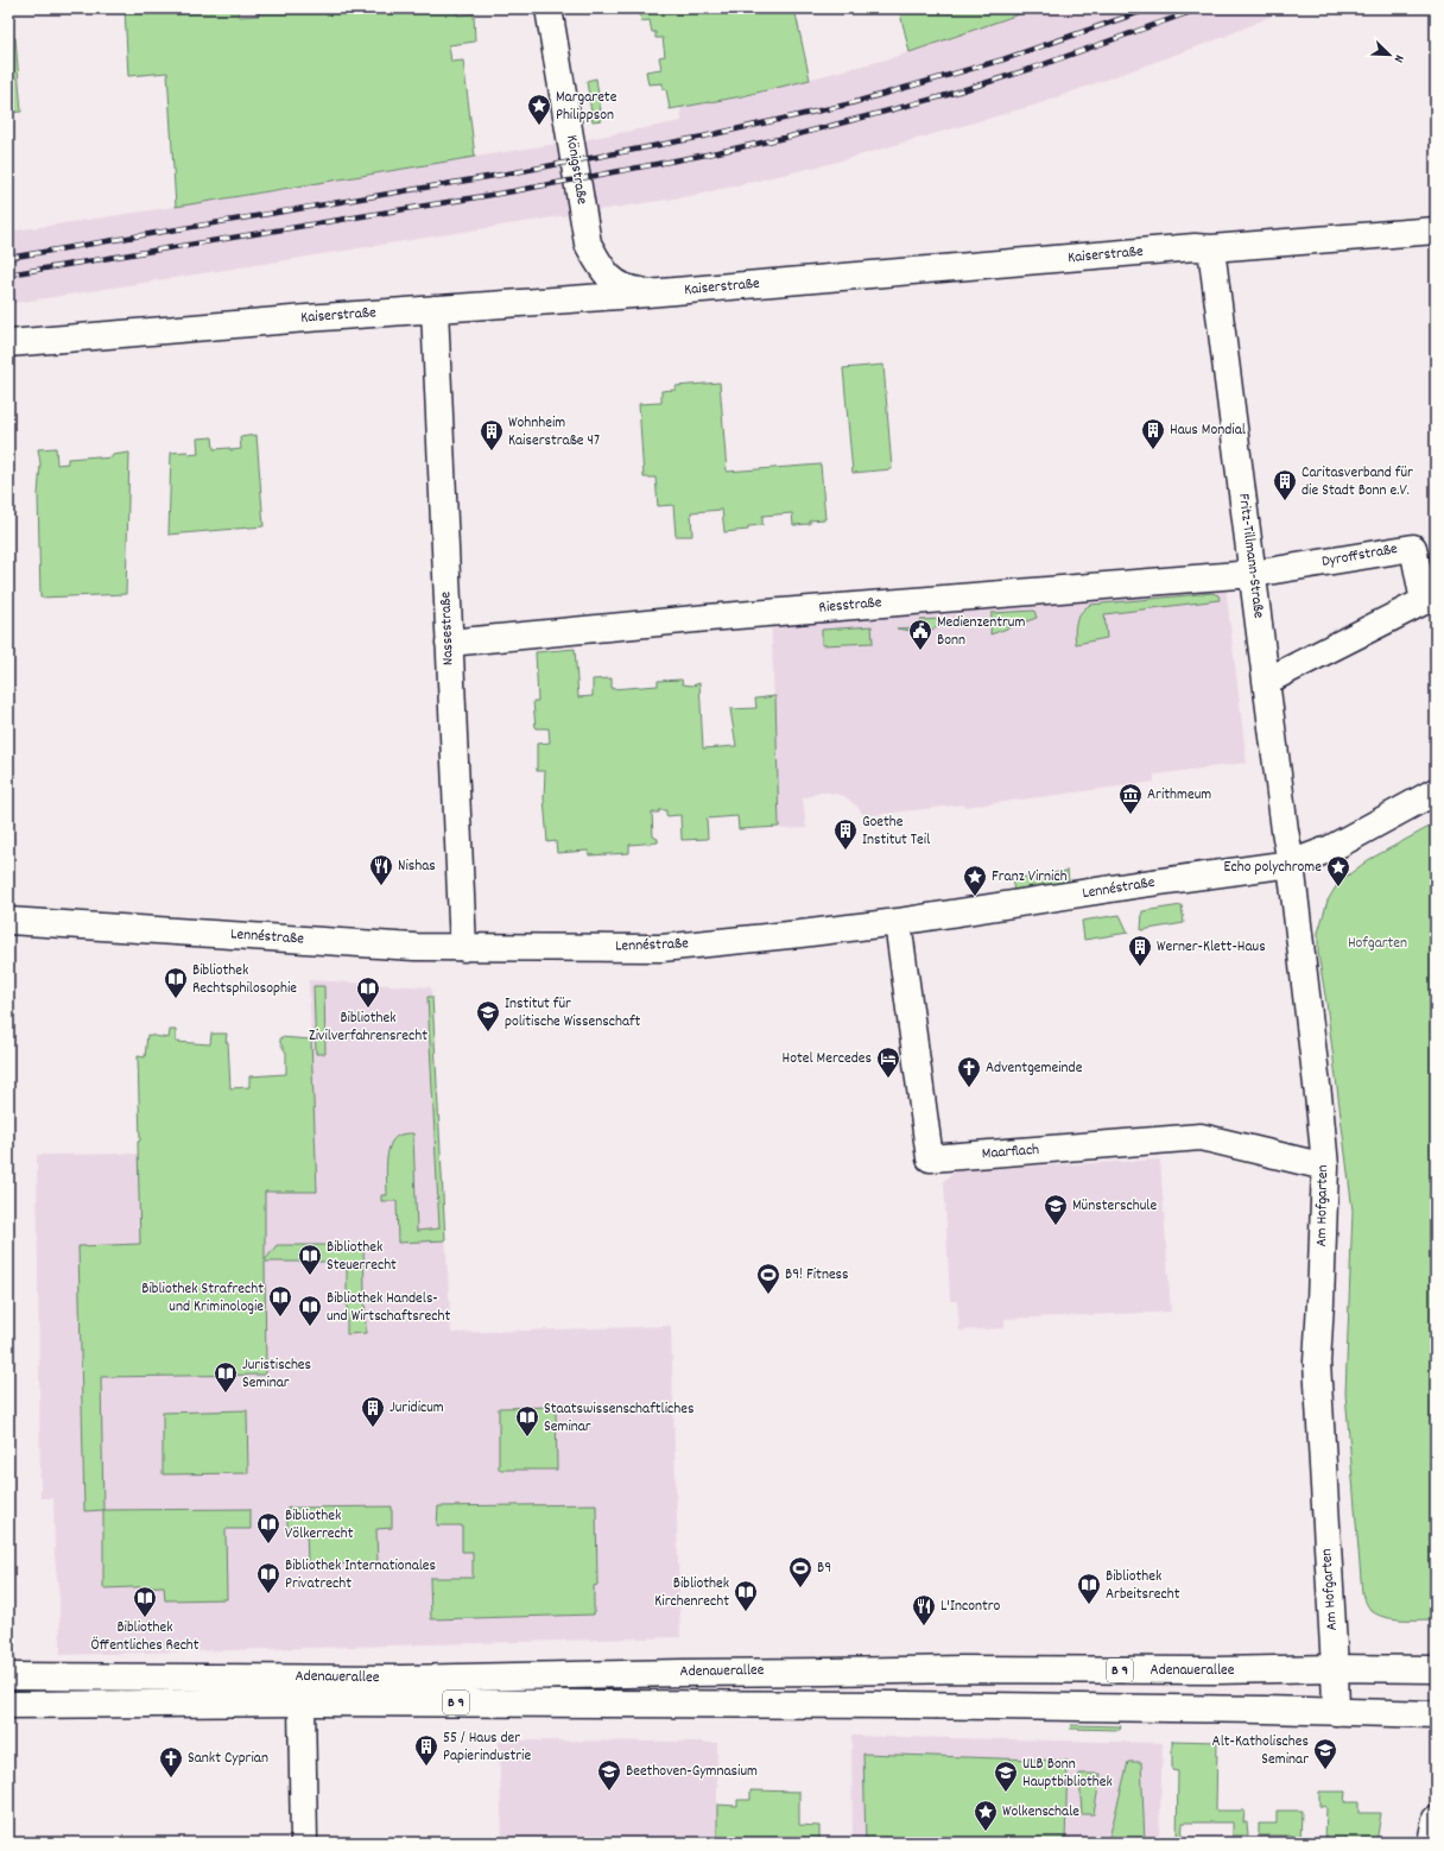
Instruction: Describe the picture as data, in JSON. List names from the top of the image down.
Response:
{
  "streets": {
    "street": [
      "Königstraße",
      "Kaiserstraße",
      "Fritz-Tillmann-Straße",
      "Dyroffstraße",
      "Riesstraße",
      "Nassestraße",
      "Lennéstraße",
      "Maarflach",
      "Am Hofgarten",
      "B 9",
      "Adenauerallee"
    ]
  },
  "crossings": [
    ["Königstraße", "Kaiserstraße"],
    ["Kaiserstraße", "Fritz-Tillmann-Straße"],
    ["Kaiserstraße", "Nassestraße"],
    ["Fritz-Tillmann-Straße", "Dyroffstraße"],
    ["Fritz-Tillmann-Straße", "Riesstraße"],
    ["Fritz-Tillmann-Straße", "Lennéstraße"],
    ["Fritz-Tillmann-Straße", "Am Hofgarten"],
    ["Dyroffstraße", "Riesstraße"],
    ["Riesstraße", "Nassestraße"],
    ["Nassestraße", "Lennéstraße"],
    ["Lennéstraße", "Maarflach"],
    ["Lennéstraße", "Am Hofgarten"],
    ["Maarflach", "Am Hofgarten"],
    ["Am Hofgarten", "Adenauerallee"]
  ],
  "parks": ["Hofgarten"],
  "places": {
    "place": [
      "Margarete Philippson",
      "Echo polychrome",
      "Franz Virnich",
      "Wolkenschale"
    ],
    "building": [
      "Haus Mondial",
      "Wohnheim Kaiserstraße 47",
      "Caritasverband für die Stadt Bonn e.V.",
      "Goethe Institut Teil",
      "Werner-Klett-Haus",
      "Juridicum",
      "55 / Haus der Papierindustrie"
    ],
    "public building": ["Medienzentrum Bonn"],
    "museum": ["Arithmeum"],
    "restaurant": ["Nishas", "L'Incontro"],
    "library": [
      "Bibliothek Rechtsphilosophie",
      "Bibliothek Zivilverfahrensrecht",
      "Bibliothek Steuerrecht",
      "Bibliothek Strafrecht und Kriminologie",
      "Bibliothek Handels- und Wirtschaftsrecht",
      "Juristisches Seminar",
      "Staatswissenschaftliches Seminar",
      "Bibliothek Völkerrecht",
      "Bibliothek Internationales Privatrecht",
      "Bibliothek Arbeitsrecht",
      "Bibliothek Kirchenrecht",
      "Bibliothek Öffentliches Recht"
    ],
    "school or university": [
      "Institut für politische Wissenschaft",
      "Münsterschule",
      "Alt-Katholisches Seminar",
      "Beethoven-Gymnasium",
      "ULB Bonn Hauptbibliothek"
    ],
    "hotel": ["Hotel Mercedes"],
    "church": ["Adventgemeinde", "Sankt Cyprian"],
    "sports": ["B9! Fitness", "B9"]
  },
  "north": "bottom right"
}
